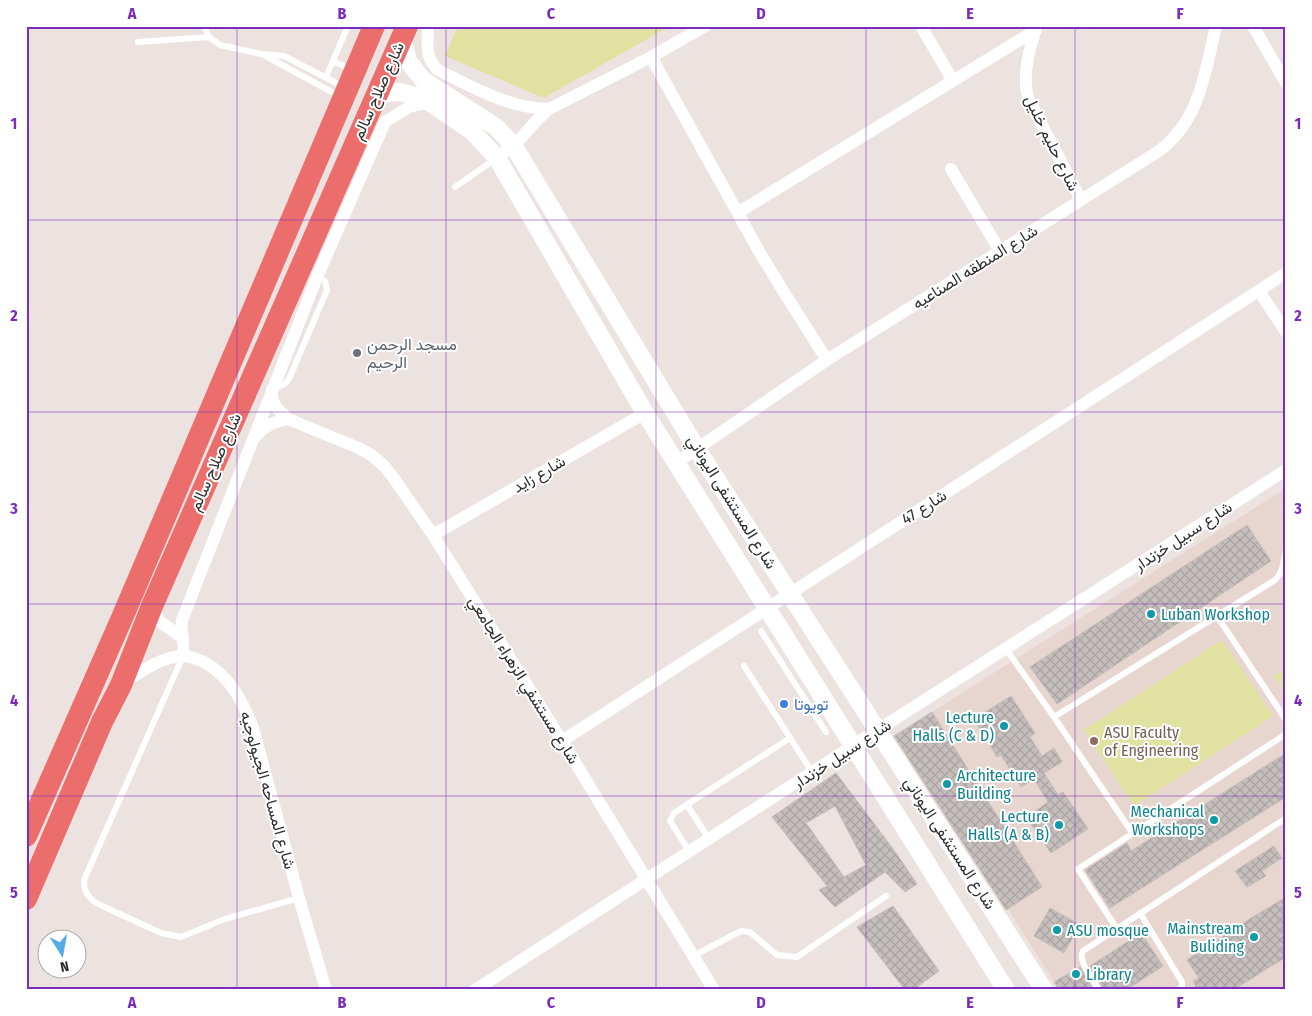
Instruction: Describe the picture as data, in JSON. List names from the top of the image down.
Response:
{
  "streets": {
    "highway": ["شارع صلاح سالم"],
    "street": [
      "شارع حليم خليل",
      "شارع المنطقه الصناعيه",
      "شارع زايد",
      "شارع المستشفى اليوناني",
      "شارع 47",
      "شارع سبيل خزندار",
      "شارع مستشفي الزهراء الجامعي",
      "شارع المساحه الجيولوجيه"
    ]
  },
  "crossings": [
    ["شارع صلاح سالم", "شارع المستشفى اليوناني"],
    ["شارع حليم خليل", "شارع المنطقه الصناعيه"],
    ["شارع المنطقه الصناعيه", "شارع المستشفى اليوناني"],
    ["شارع زايد", "شارع المستشفى اليوناني"],
    ["شارع زايد", "شارع مستشفي الزهراء الجامعي"],
    ["شارع المستشفى اليوناني", "شارع 47"],
    ["شارع المستشفى اليوناني", "شارع سبيل خزندار"],
    ["شارع 47", "شارع مستشفي الزهراء الجامعي"],
    ["شارع سبيل خزندار", "شارع مستشفي الزهراء الجامعي"]
  ],
  "places": [
    "مسجد الرحمن الرحيم",
    "Luban Workshop",
    "تويوتا",
    "Lecture Halls (C & D)",
    "ASU Faculty of Engineering",
    "Architecture Building",
    "Mechanical Workshops",
    "Lecture Halls (A & B)",
    "ASU mosque",
    "Mainstream Buliding",
    "Library"
  ],
  "north": "bottom",
  "grid": {
    "columns": [
      "A",
      "B",
      "C",
      "D",
      "E",
      "F"
    ],
    "rows": [
      "1",
      "2",
      "3",
      "4",
      "5"
    ]
  }
}
